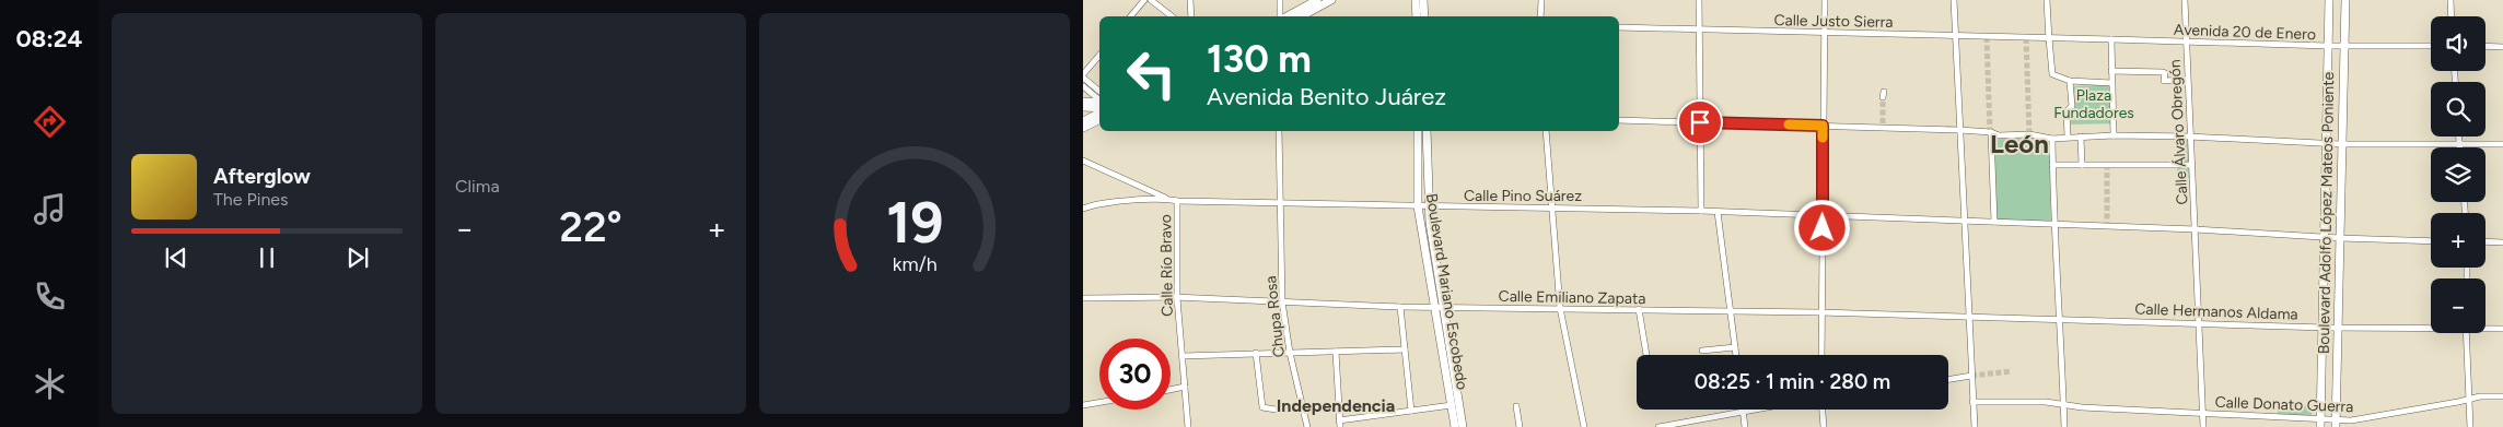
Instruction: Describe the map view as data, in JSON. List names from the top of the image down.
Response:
{
  "streets": {
    "main road": ["Boulevard Adolfo López Mateos Poniente", "Boulevard Mariano Escobedo"],
    "street": [
      "Calle Justo Sierra",
      "Avenida 20 de Enero",
      "Calle Álvaro Obregón",
      "Calle Pino Suárez",
      "Calle Río Bravo",
      "Calle Emiliano Zapata",
      "Calle Hermanos Aldama",
      "Chupa Rosa",
      "Calle Donato Guerra"
    ]
  },
  "crossings": [
    ["Calle Justo Sierra", "Avenida 20 de Enero"],
    ["Avenida 20 de Enero", "Calle Álvaro Obregón"],
    ["Avenida 20 de Enero", "Boulevard Adolfo López Mateos Poniente"],
    ["Calle Álvaro Obregón", "Calle Pino Suárez"],
    ["Calle Álvaro Obregón", "Calle Hermanos Aldama"],
    ["Calle Álvaro Obregón", "Calle Donato Guerra"],
    ["Calle Pino Suárez", "Boulevard Adolfo López Mateos Poniente"],
    ["Calle Pino Suárez", "Calle Río Bravo"],
    ["Calle Pino Suárez", "Boulevard Mariano Escobedo"],
    ["Calle Pino Suárez", "Chupa Rosa"],
    ["Boulevard Adolfo López Mateos Poniente", "Calle Hermanos Aldama"],
    ["Boulevard Adolfo López Mateos Poniente", "Calle Donato Guerra"],
    ["Calle Río Bravo", "Calle Emiliano Zapata"],
    ["Boulevard Mariano Escobedo", "Calle Emiliano Zapata"],
    ["Calle Emiliano Zapata", "Calle Hermanos Aldama"],
    ["Calle Emiliano Zapata", "Chupa Rosa"]
  ],
  "districts": ["León", "Independencia"],
  "parks": ["Plaza Fundadores"],
  "page": {
    "tabs": "08:24",
    "tile": "Clima",
    "map_buttons": ["+", "−"],
    "turn": ["130 m", "Avenida Benito Juárez"],
    "song": ["Afterglow", "The Pines"],
    "heat": ["−", "22°", "+"],
    "limit": "30",
    "trip": "08:25 · 1 min · 280 m",
    "gauge": ["19", "km/h"]
  }
}
